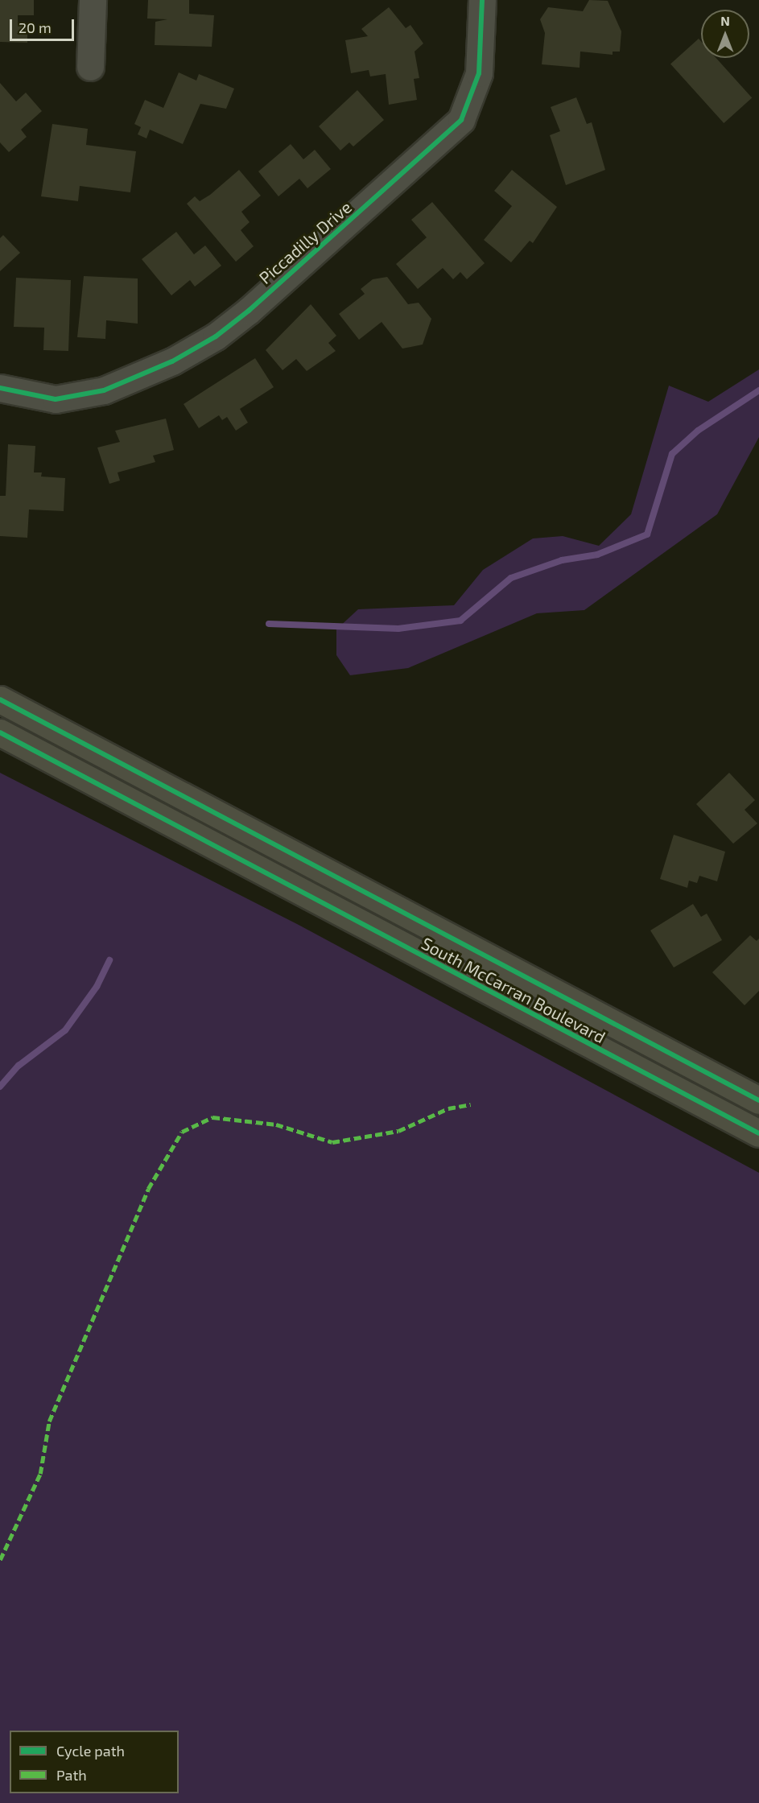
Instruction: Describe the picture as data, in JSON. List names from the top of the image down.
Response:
{
  "streets": {
    "main road": ["South McCarran Boulevard"],
    "street": ["Piccadilly Drive"]
  },
  "legend": ["Cycle path", "Path"],
  "scale_bar": "20 m",
  "north": "top"
}
